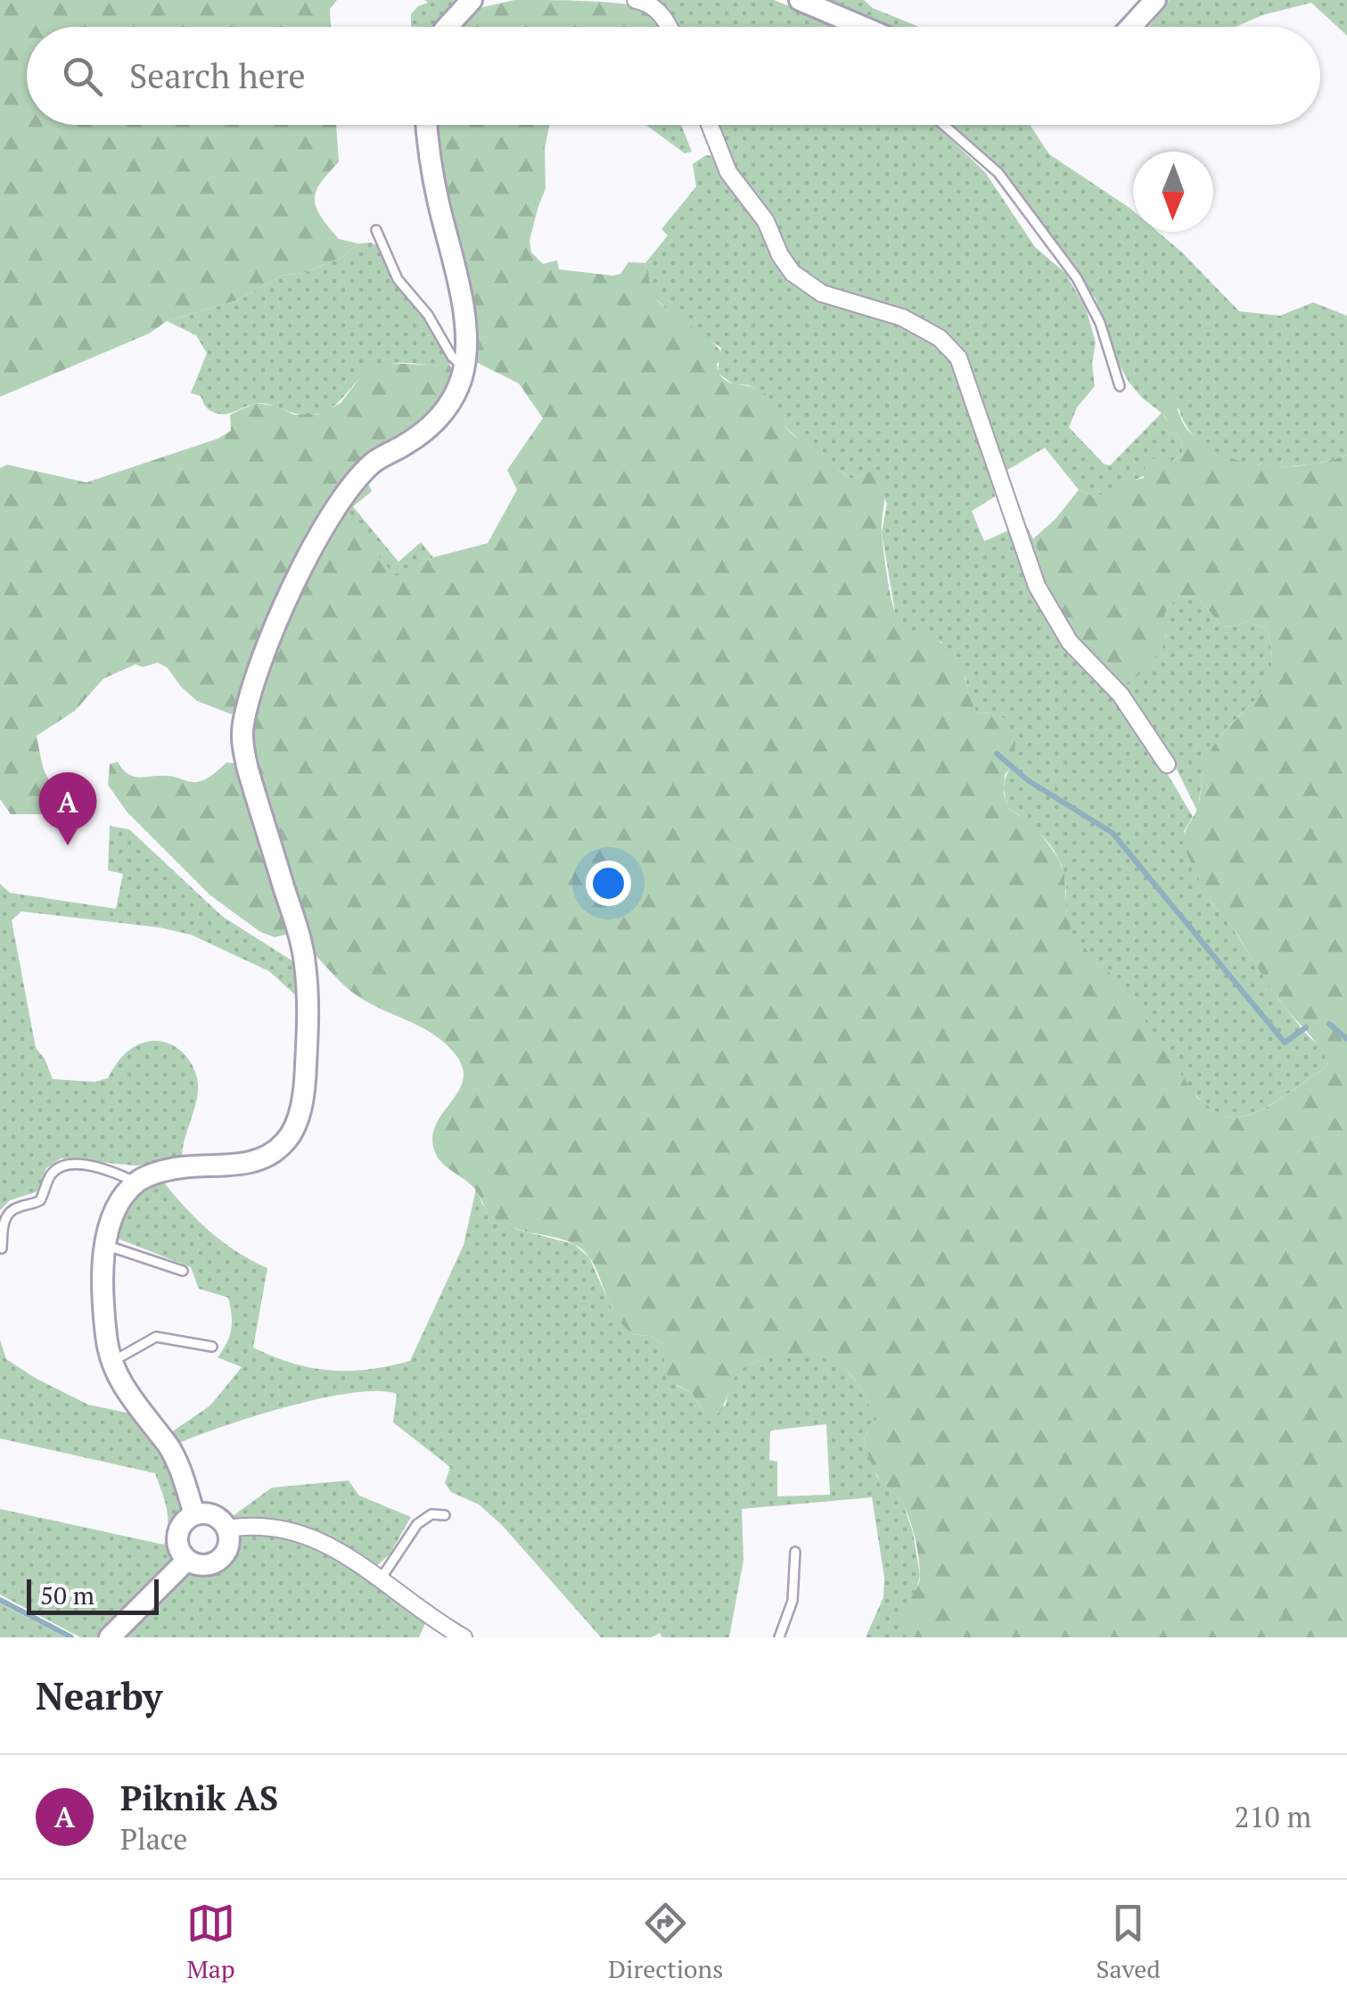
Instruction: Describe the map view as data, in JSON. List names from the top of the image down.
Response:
{
  "scale_bar": "50 m",
  "north": "bottom",
  "page": {
    "search": "Search here",
    "pins": "A",
    "scale": "50 m",
    "heading": "Nearby",
    "list": [
      {
        "mark": "A",
        "name": "Piknik AS",
        "note": "Place",
        "value": "210 m"
      }
    ],
    "nav": ["Map", "Directions", "Saved"]
  }
}
